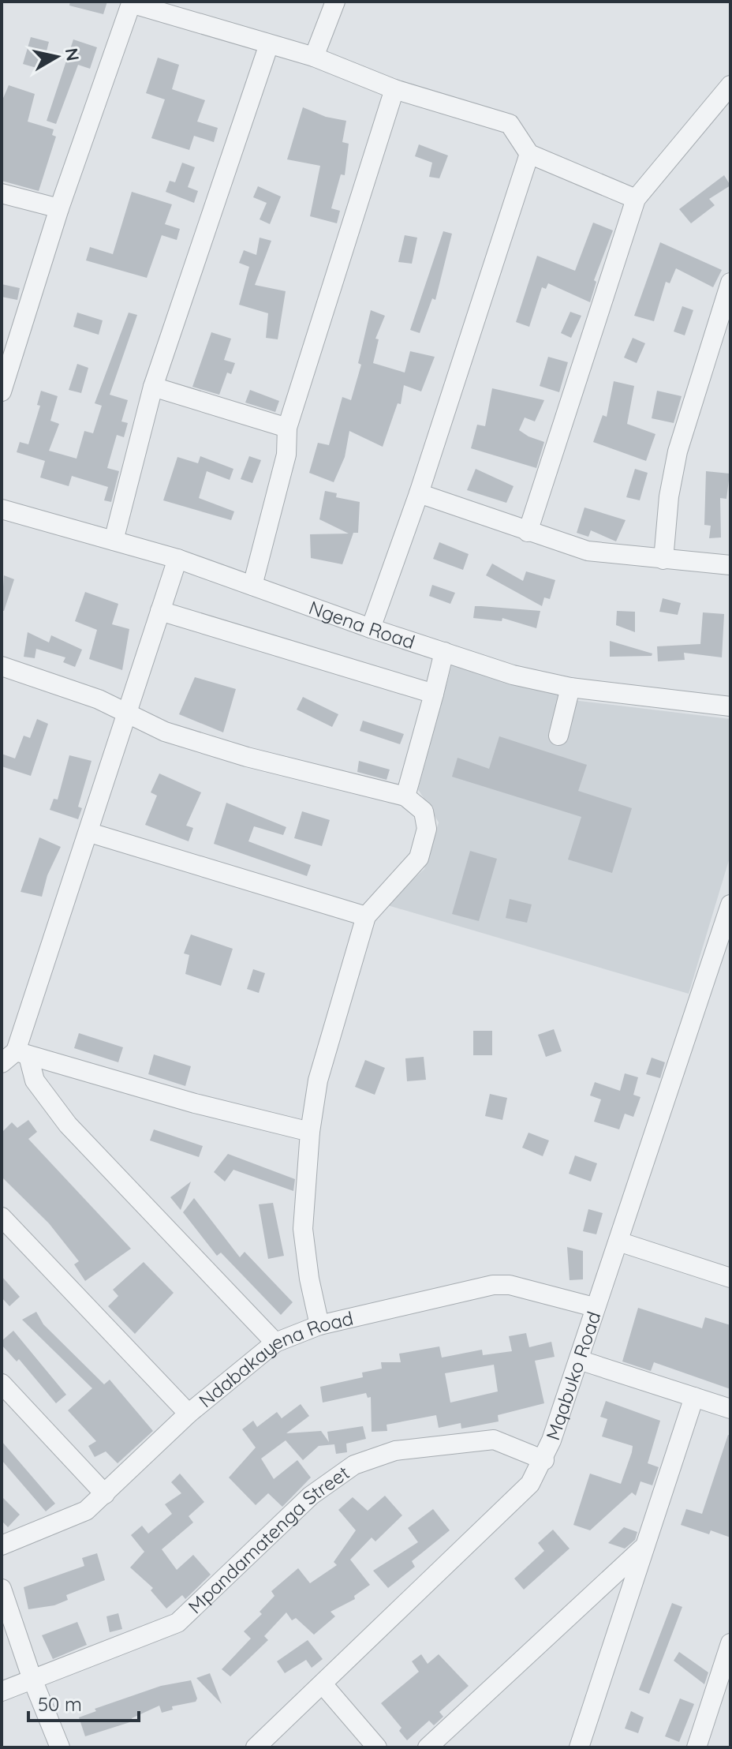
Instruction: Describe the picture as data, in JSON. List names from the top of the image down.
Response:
{
  "streets": {
    "street": [
      "Ngena Road",
      "Ndabakayena Road",
      "Mqabuko Road",
      "Mpandamatenga Street"
    ]
  },
  "crossings": [
    ["Ndabakayena Road", "Mqabuko Road"],
    ["Mqabuko Road", "Mpandamatenga Street"]
  ],
  "scale_bar": "50 m",
  "north": "right"
}
